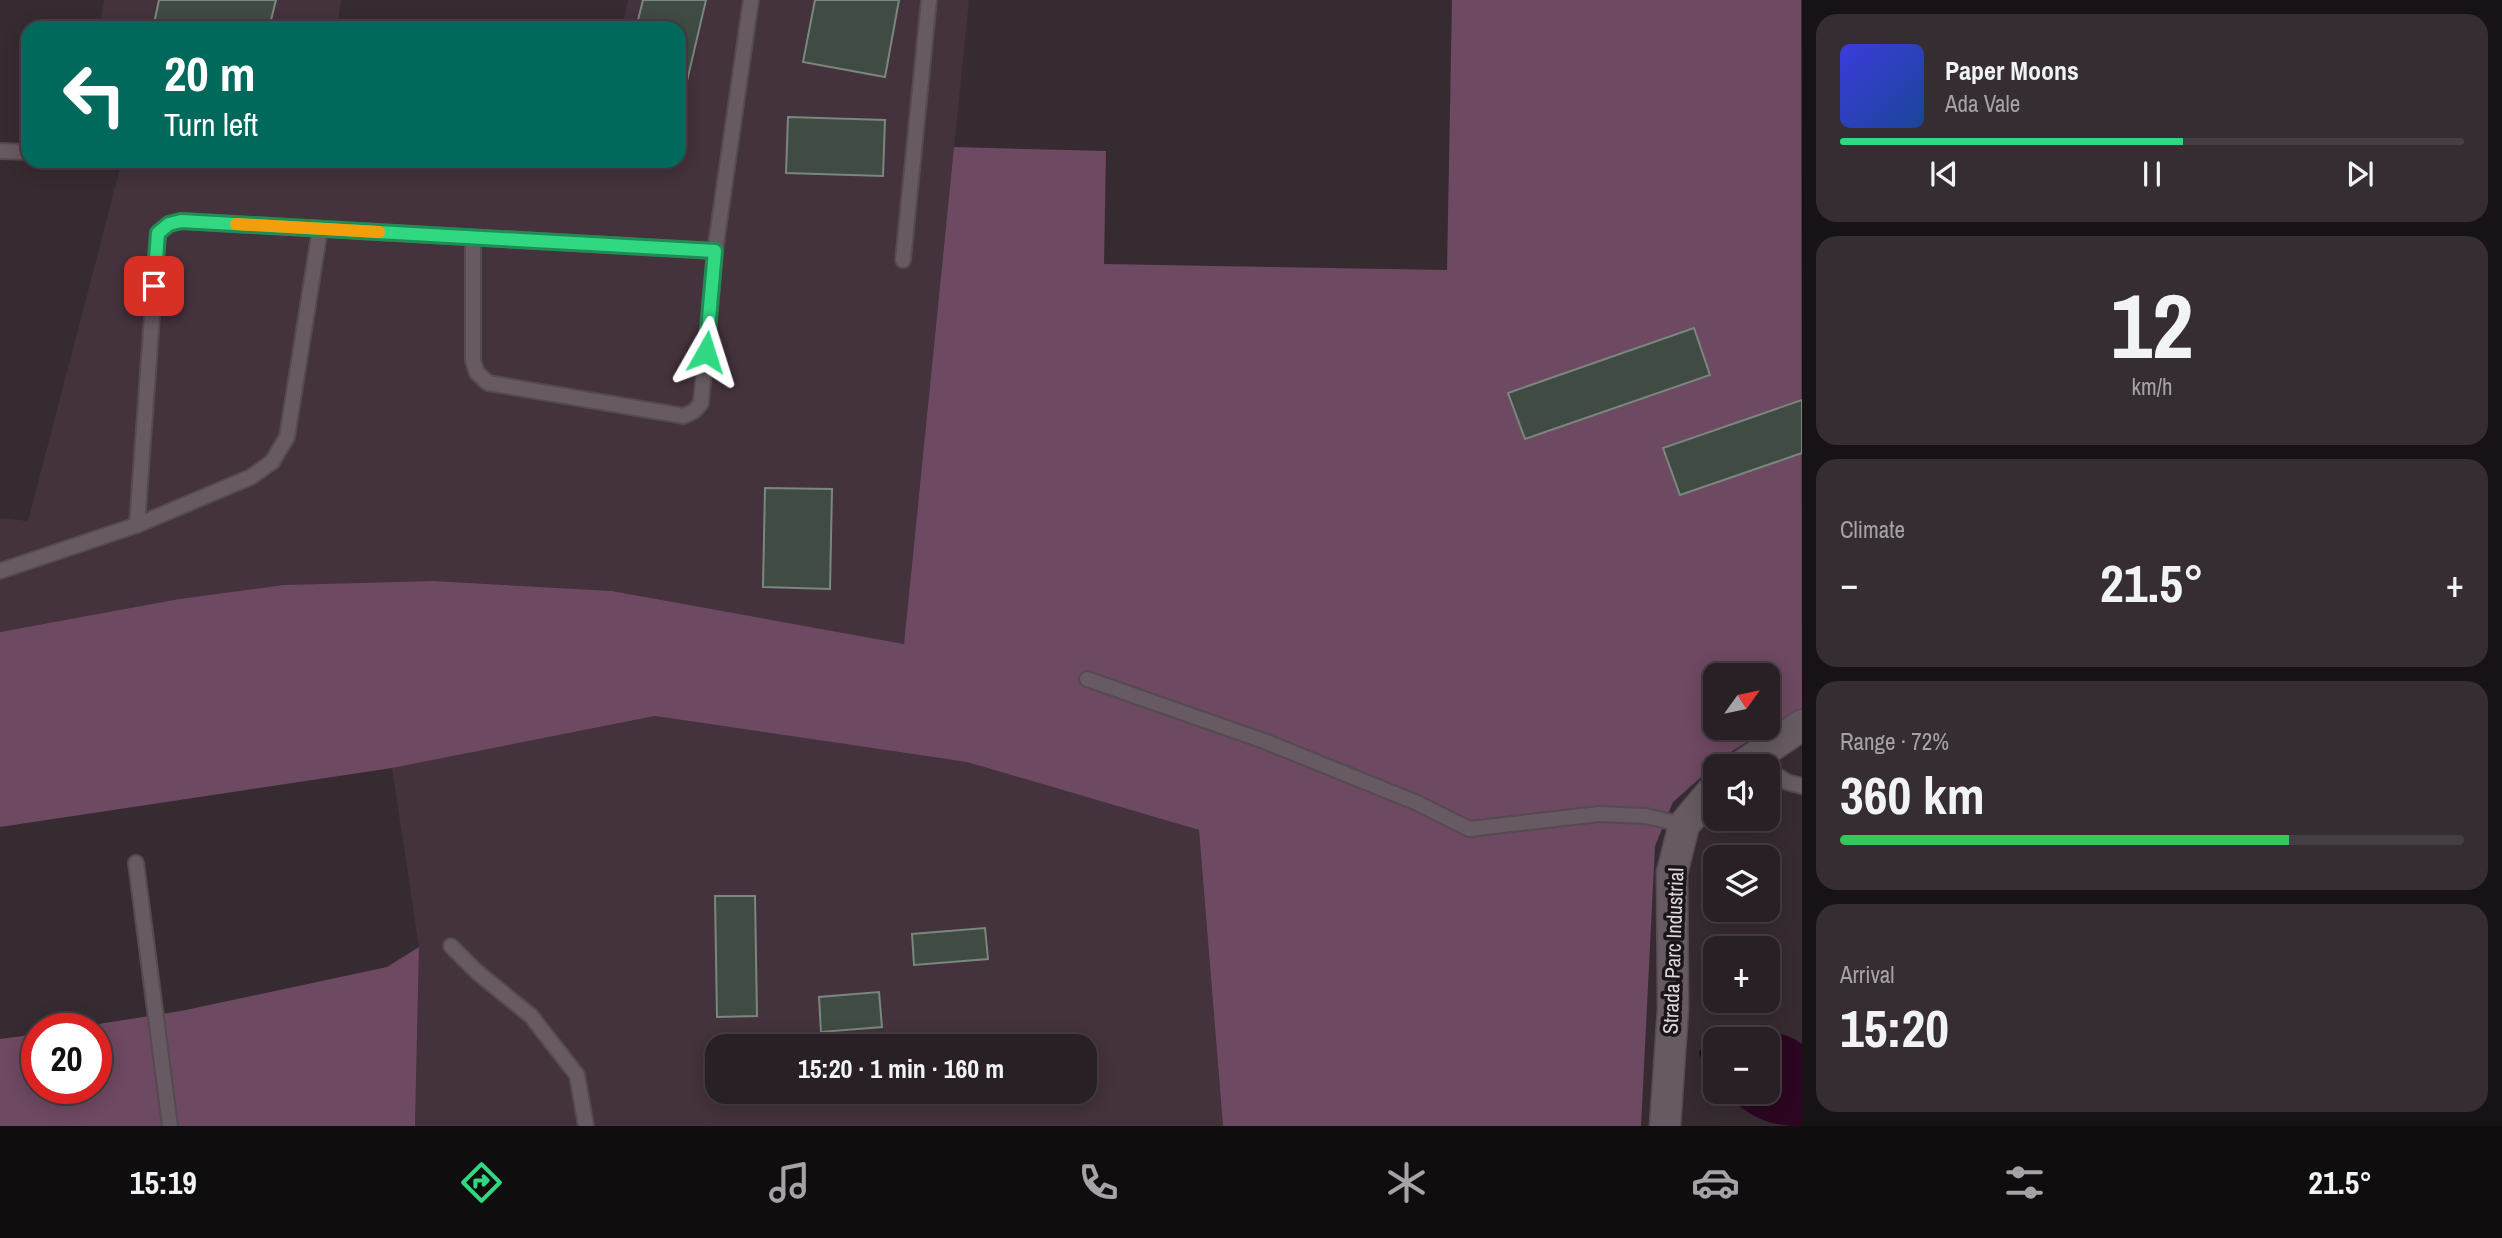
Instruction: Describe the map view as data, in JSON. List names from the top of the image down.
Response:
{
  "streets": {
    "street": ["Strada Parc Industrial"]
  },
  "north": "top right",
  "page": {
    "turn": ["20 m", "Turn left"],
    "song": ["Paper Moons", "Ada Vale"],
    "tile": [
      ["12", "km/h"],
      "Climate",
      ["Range · 72%", "360 km"],
      ["Arrival", "15:20"]
    ],
    "heat": ["−", "21.5°", "+"],
    "map_buttons": ["+", "−"],
    "limit": "20",
    "trip": "15:20 · 1 min · 160 m",
    "tabs": ["15:19", "21.5°"]
  }
}
